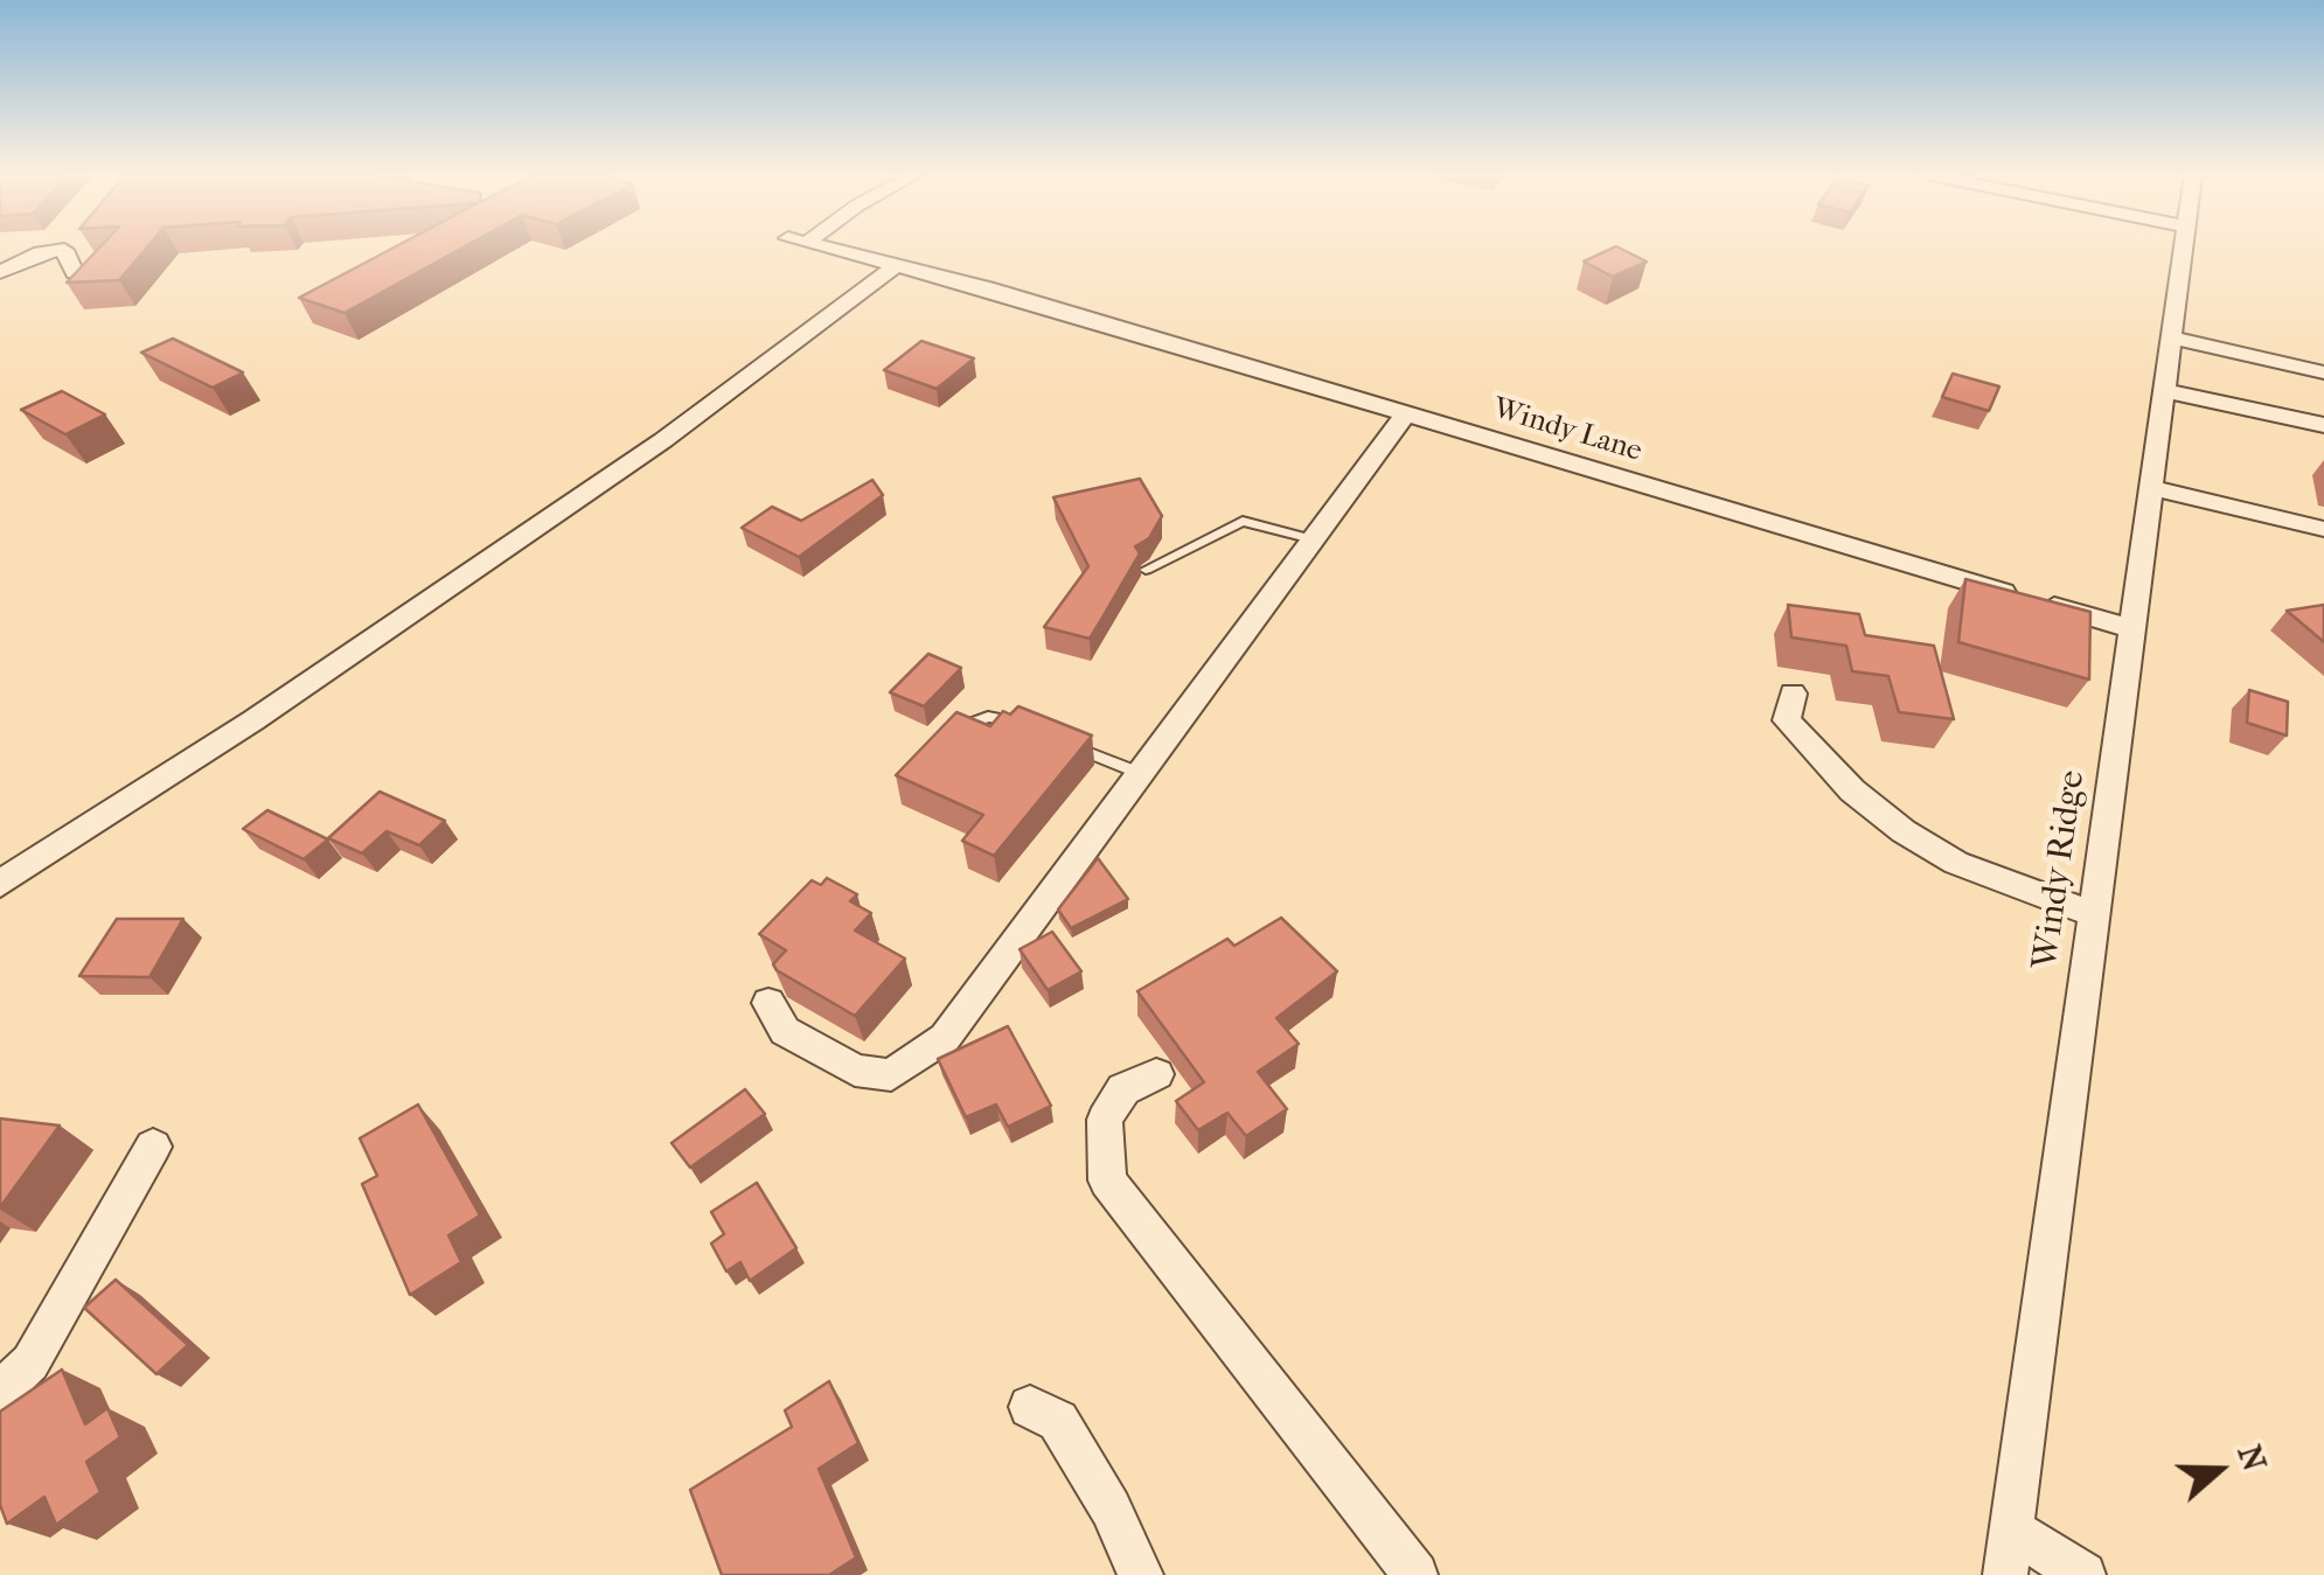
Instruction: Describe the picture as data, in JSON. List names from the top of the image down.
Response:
{
  "streets": {
    "street": ["Windy Lane", "Windy Ridge"]
  },
  "crossings": [
    ["Windy Lane", "Windy Ridge"]
  ],
  "north": "right"
}
